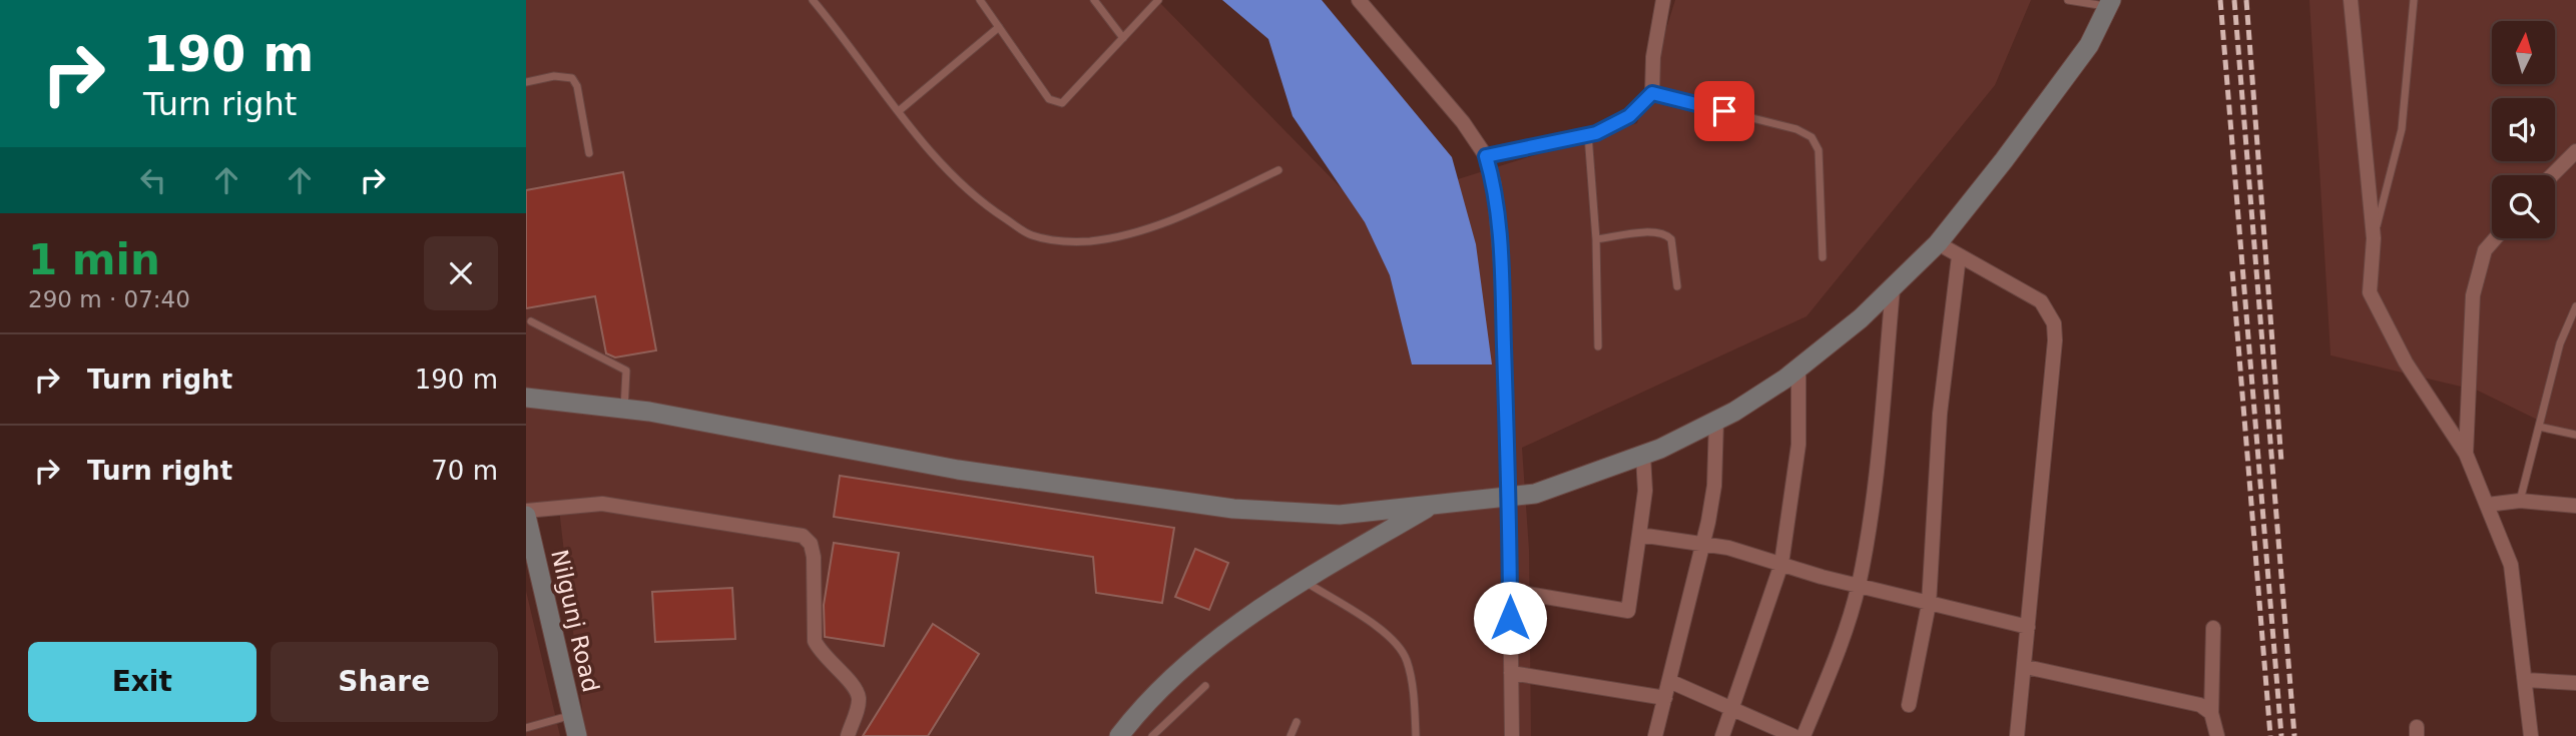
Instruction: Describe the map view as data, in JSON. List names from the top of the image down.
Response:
{
  "streets": {
    "street": ["Nilgunj Road"]
  },
  "north": "top",
  "page": {
    "turn": ["190 m", "Turn right"],
    "heading": ["1 min", "290 m · 07:40"],
    "list": [
      {
        "name": "Turn right",
        "value": "190 m"
      },
      {
        "name": "Turn right",
        "value": "70 m"
      }
    ],
    "buttons": ["Exit", "Share"]
  }
}
